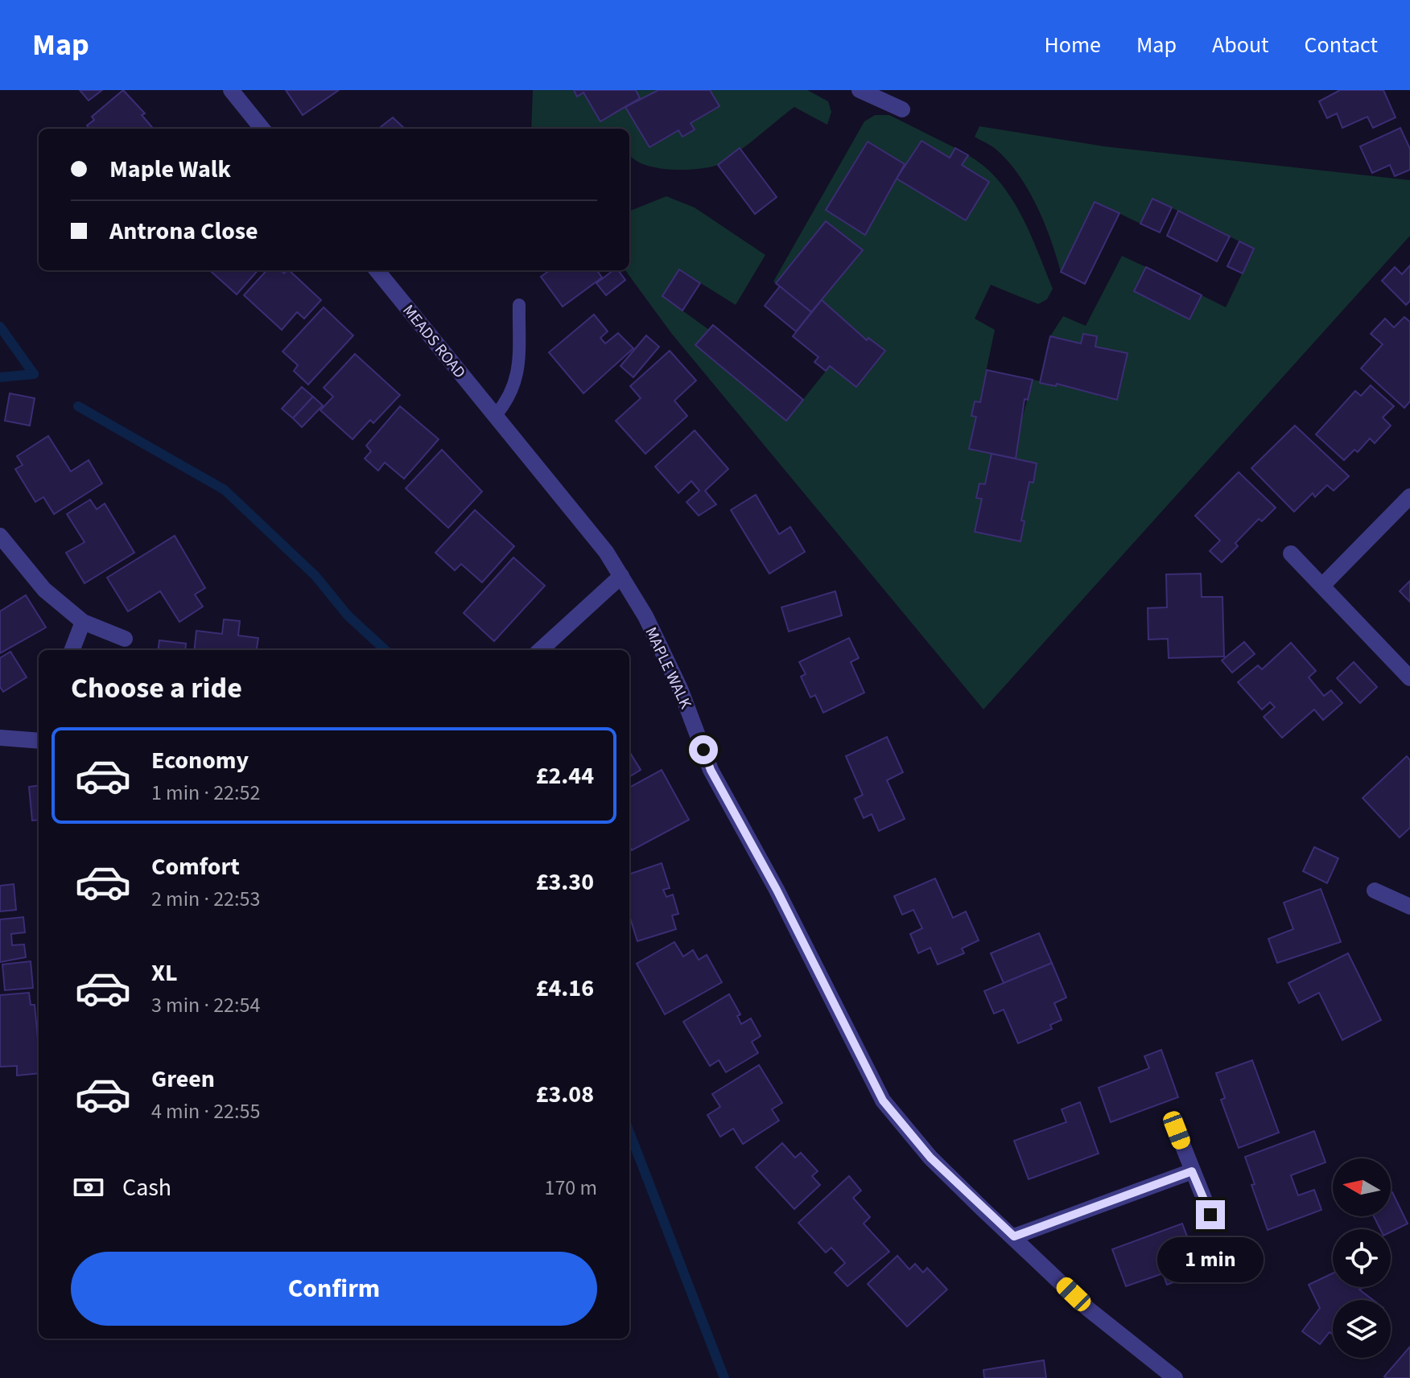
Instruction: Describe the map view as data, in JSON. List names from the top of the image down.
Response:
{
  "streets": {
    "street": ["MEADS ROAD", "MAPLE WALK"]
  },
  "crossings": [
    ["MEADS ROAD", "MAPLE WALK"]
  ],
  "north": "left",
  "page": {
    "header": "Map",
    "nav": [
      "Home",
      "Map",
      "About",
      "Contact"
    ],
    "banner": ["Maple Walk", "Antrona Close"],
    "heading": "Choose a ride",
    "list": [
      {
        "name": "Economy",
        "note": "1 min · 22:52",
        "value": "£2.44"
      },
      {
        "name": "Comfort",
        "note": "2 min · 22:53",
        "value": "£3.30"
      },
      {
        "name": "XL",
        "note": "3 min · 22:54",
        "value": "£4.16"
      },
      {
        "name": "Green",
        "note": "4 min · 22:55",
        "value": "£3.08"
      }
    ],
    "pay": ["Cash", "170 m"],
    "bubble": "1 min",
    "buttons": "Confirm"
  }
}
